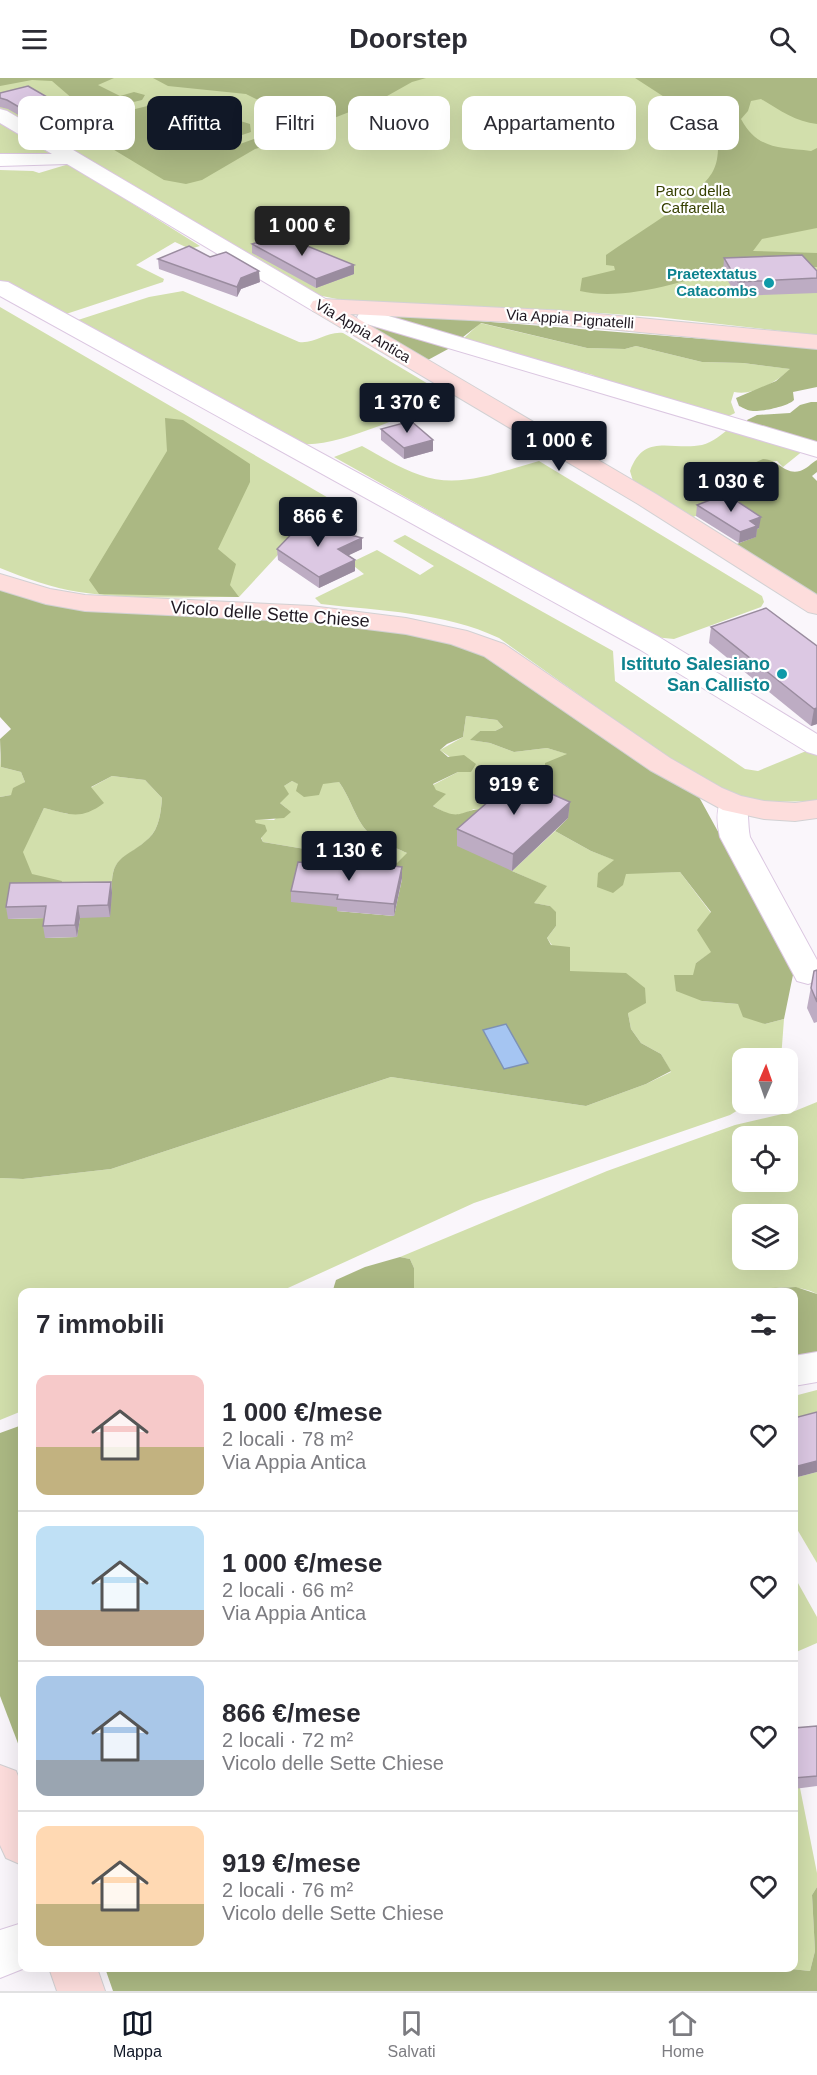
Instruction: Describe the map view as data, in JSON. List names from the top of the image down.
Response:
{
  "streets": {
    "main road": ["Via Appia Pignatelli", "Via Appia Antica", "Vicolo delle Sette Chiese"]
  },
  "crossings": [
    ["Via Appia Pignatelli", "Via Appia Antica"]
  ],
  "parks": ["Parco della Caffarella"],
  "places": ["Praetextatus Catacombs", "Istituto Salesiano San Callisto"],
  "north": "top",
  "page": {
    "header": "Doorstep",
    "chip": [
      "Compra",
      "Affitta",
      "Filtri",
      "Nuovo",
      "Appartamento",
      "Casa"
    ],
    "price": [
      "1 000 €",
      "1 370 €",
      "1 000 €",
      "1 030 €",
      "866 €",
      "919 €",
      "1 130 €"
    ],
    "heading": "7 immobili",
    "list": [
      {
        "name": "1 000 €/mese",
        "note": "2 locali · 78 m² · Via Appia Antica"
      },
      {
        "name": "1 000 €/mese",
        "note": "2 locali · 66 m² · Via Appia Antica"
      },
      {
        "name": "866 €/mese",
        "note": "2 locali · 72 m² · Vicolo delle Sette Chiese"
      },
      {
        "name": "919 €/mese",
        "note": "2 locali · 76 m² · Vicolo delle Sette Chiese"
      }
    ],
    "tabs": ["Mappa", "Salvati", "Home"]
  }
}
